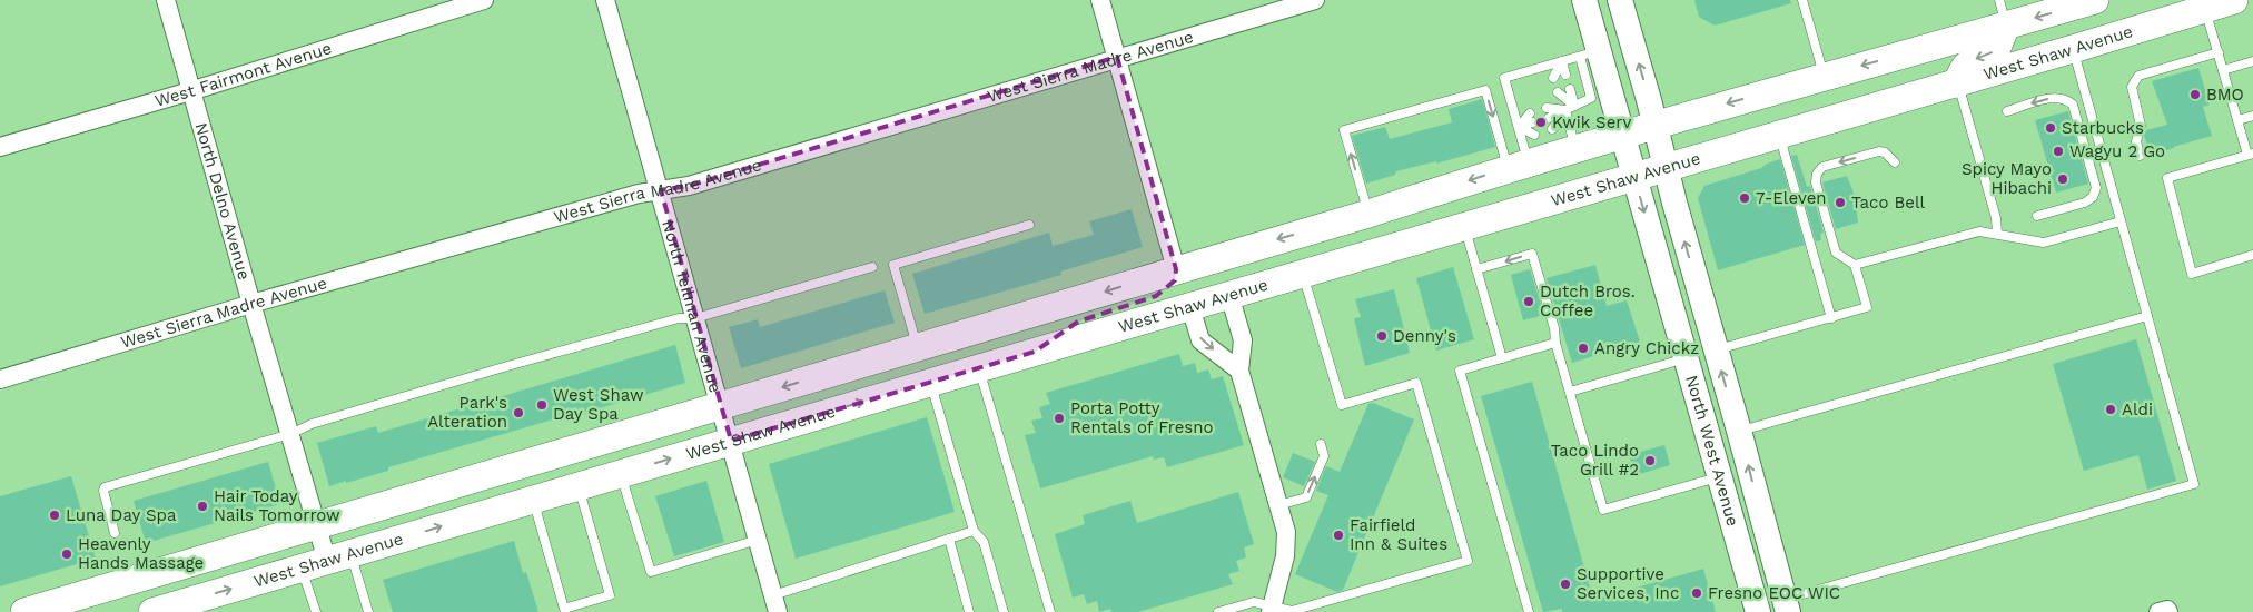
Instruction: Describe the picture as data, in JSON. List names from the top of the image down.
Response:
{
  "streets": {
    "main road": ["West Shaw Avenue", "North West Avenue"],
    "street": [
      "West Sierra Madre Avenue",
      "West Fairmont Avenue",
      "North Delno Avenue",
      "North Teilman Avenue"
    ]
  },
  "crossings": [
    ["West Shaw Avenue", "North Delno Avenue"],
    ["West Shaw Avenue", "North Teilman Avenue"],
    ["West Shaw Avenue", "North West Avenue"],
    ["West Sierra Madre Avenue", "North Delno Avenue"],
    ["West Sierra Madre Avenue", "North Teilman Avenue"],
    ["West Fairmont Avenue", "North Delno Avenue"]
  ],
  "places": [
    "BMO",
    "Kwik Serv",
    "Starbucks",
    "Wagyu 2 Go",
    "Spicy Mayo Hibachi",
    "7-Eleven",
    "Taco Bell",
    "Dutch Bros. Coffee",
    "Denny's",
    "Angry Chickz",
    "West Shaw Day Spa",
    "Aldi",
    "Park's Alteration",
    "Porta Potty Rentals of Fresno",
    "Taco Lindo Grill #2",
    "Hair Today Nails Tomorrow",
    "Luna Day Spa",
    "Fairfield Inn & Suites",
    "Heavenly Hands Massage",
    "Supportive Services, Inc",
    "Fresno EOC WIC"
  ]
}
